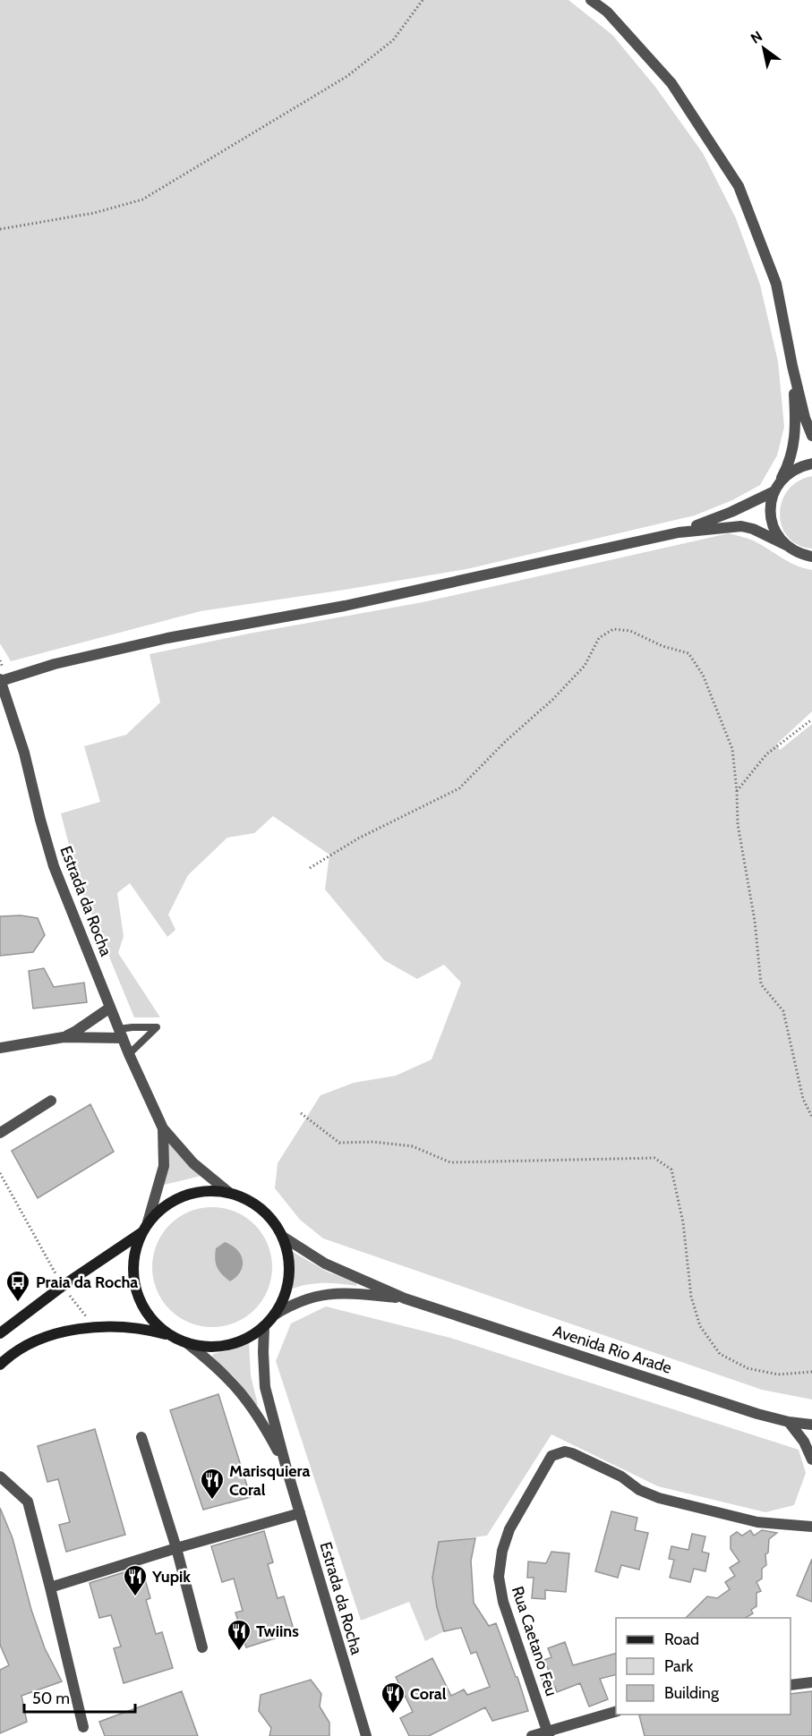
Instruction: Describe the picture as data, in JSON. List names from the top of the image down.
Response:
{
  "streets": {
    "street": ["Estrada da Rocha", "Avenida Rio Arade", "Rua Caetano Feu"]
  },
  "places": {
    "bus stop": ["Praia da Rocha"],
    "restaurant": [
      "Marisquiera Coral",
      "Yupik",
      "Twiins",
      "Coral"
    ]
  },
  "legend": ["Road", "Park", "Building"],
  "scale_bar": "50 m",
  "north": "top left"
}
